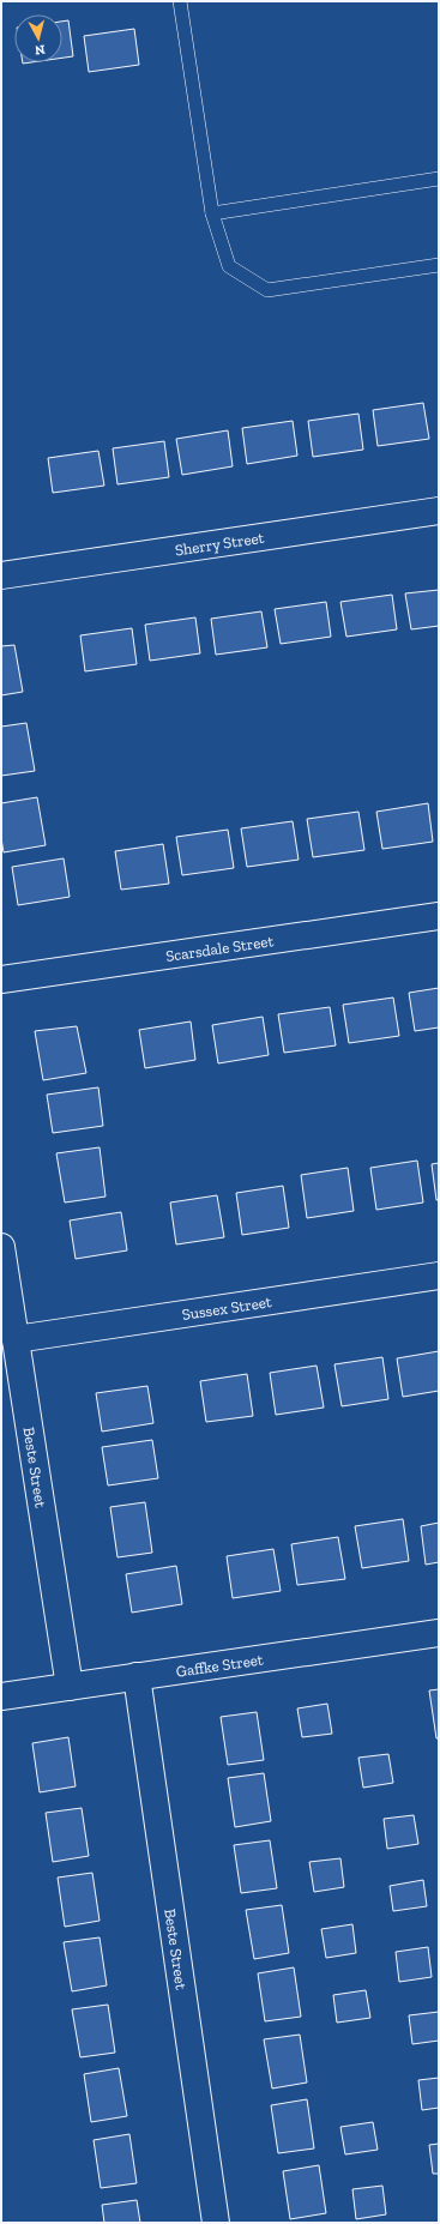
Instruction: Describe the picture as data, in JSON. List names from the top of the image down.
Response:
{
  "streets": {
    "street": [
      "Sherry Street",
      "Scarsdale Street",
      "Sussex Street",
      "Beste Street",
      "Gaffke Street"
    ]
  },
  "crossings": [
    ["Sussex Street", "Beste Street"],
    ["Beste Street", "Gaffke Street"]
  ],
  "north": "bottom"
}
